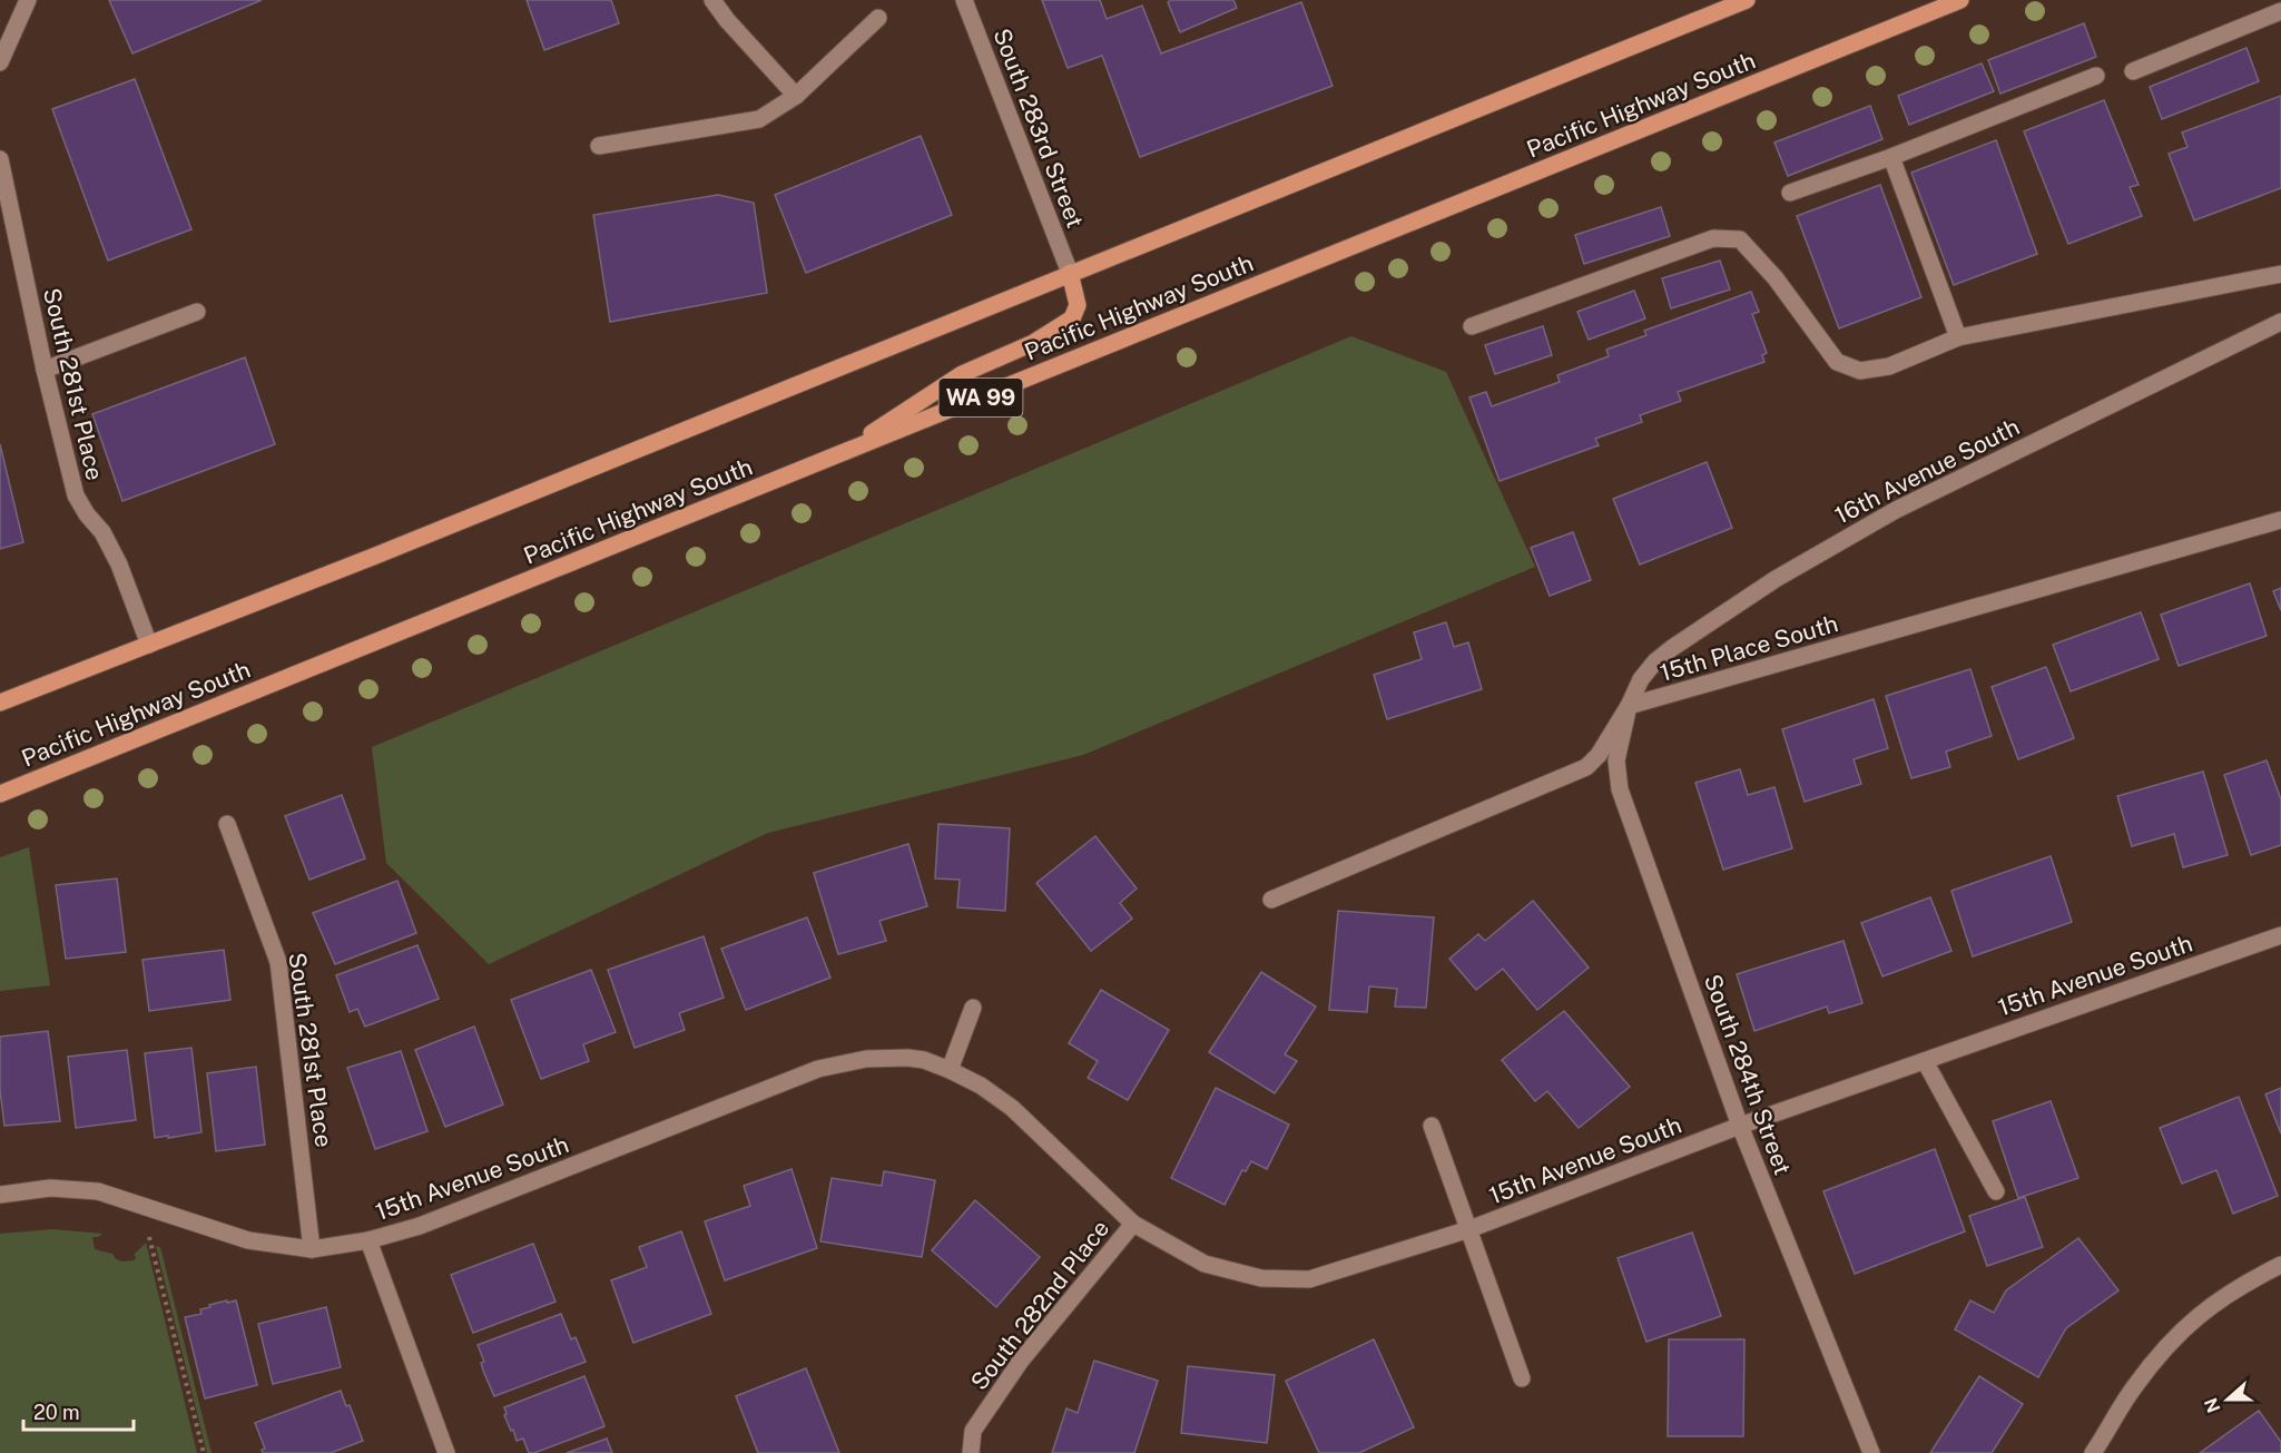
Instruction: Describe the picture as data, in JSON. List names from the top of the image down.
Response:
{
  "streets": {
    "main road": ["Pacific Highway South", "WA 99"],
    "street": [
      "South 283rd Street",
      "South 281st Place",
      "16th Avenue South",
      "15th Place South",
      "15th Avenue South",
      "South 284th Street",
      "South 282nd Place"
    ]
  },
  "crossings": [
    ["South 281st Place", "15th Avenue South"],
    ["16th Avenue South", "15th Place South"],
    ["16th Avenue South", "South 284th Street"],
    ["15th Place South", "South 284th Street"],
    ["15th Avenue South", "South 284th Street"],
    ["15th Avenue South", "South 282nd Place"]
  ],
  "scale_bar": "20 m",
  "north": "left"
}
